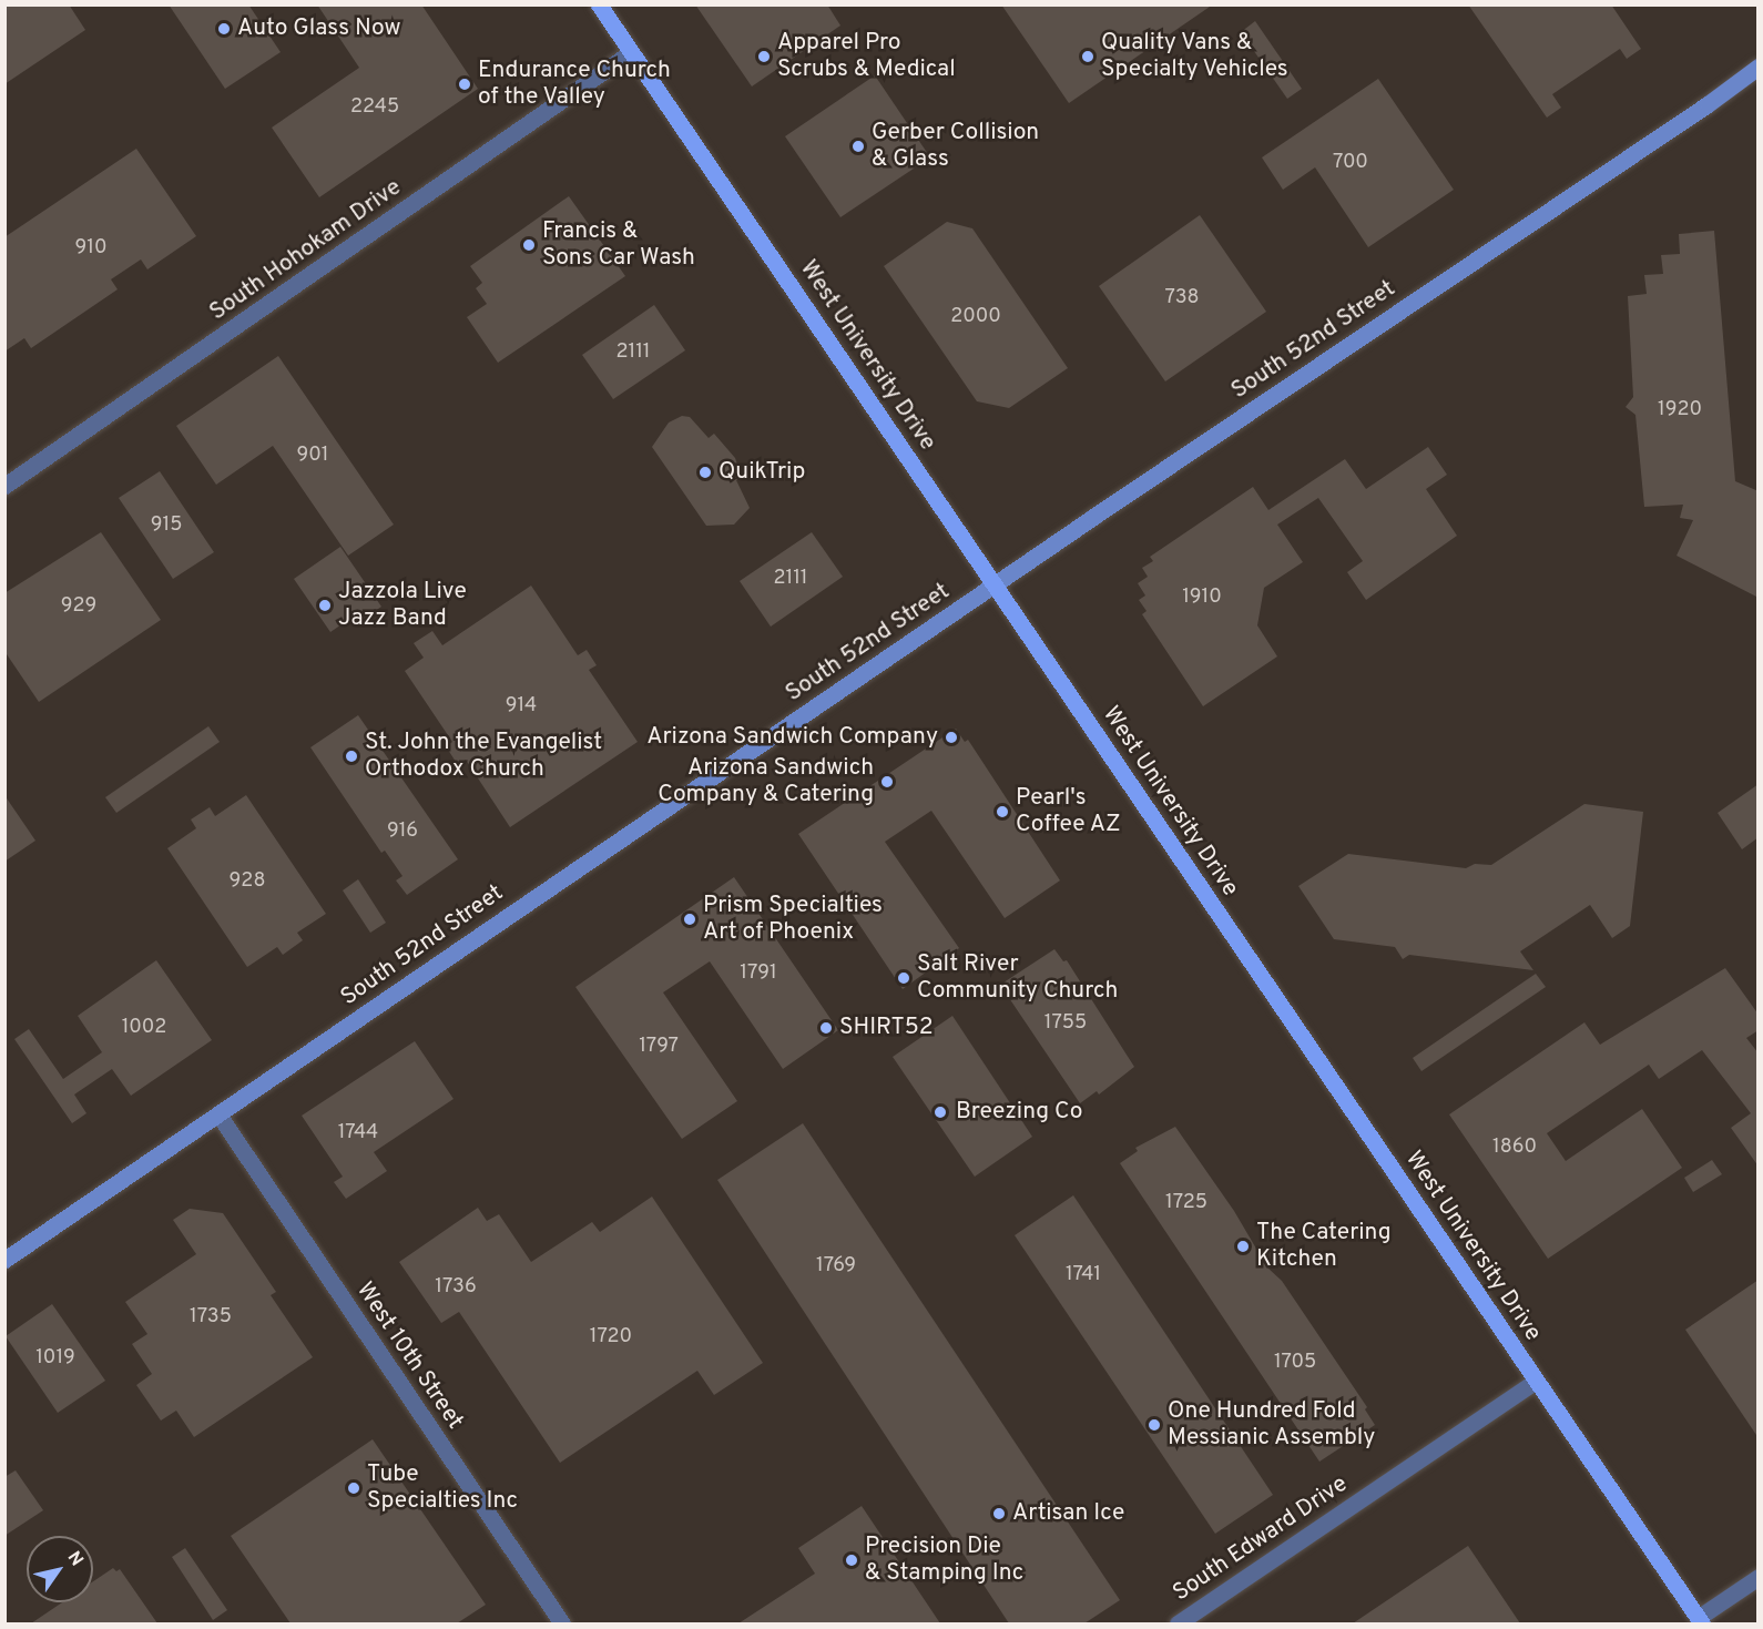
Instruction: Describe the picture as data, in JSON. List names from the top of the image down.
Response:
{
  "streets": {
    "main road": ["South 52nd Street", "West University Drive"],
    "street": ["South Hohokam Drive", "West 10th Street", "South Edward Drive"]
  },
  "crossings": [
    ["South Hohokam Drive", "West University Drive"],
    ["South 52nd Street", "West University Drive"],
    ["South 52nd Street", "West 10th Street"],
    ["West University Drive", "South Edward Drive"]
  ],
  "places": [
    "Auto Glass Now",
    "Apparel Pro Scrubs & Medical",
    "Quality Vans & Specialty Vehicles",
    "Endurance Church of the Valley",
    "Gerber Collision & Glass",
    "Francis & Sons Car Wash",
    "QuikTrip",
    "Jazzola Live Jazz Band",
    "Arizona Sandwich Company",
    "St. John the Evangelist Orthodox Church",
    "Arizona Sandwich Company & Catering",
    "Pearl's Coffee AZ",
    "Prism Specialties Art of Phoenix",
    "Salt River Community Church",
    "SHIRT52",
    "Breezing Co",
    "The Catering Kitchen",
    "One Hundred Fold Messianic Assembly",
    "Tube Specialties Inc",
    "Artisan Ice",
    "Precision Die & Stamping Inc"
  ],
  "house_numbers": [
    "2245",
    "700",
    "910",
    "738",
    "2000",
    "2111",
    "1920",
    "901",
    "915",
    "2111",
    "1910",
    "929",
    "914",
    "916",
    "928",
    "1791",
    "1755",
    "1002",
    "1797",
    "1744",
    "1860",
    "1725",
    "1769",
    "1741",
    "1736",
    "1735",
    "1720",
    "1019",
    "1705"
  ],
  "north": "top right"
}
